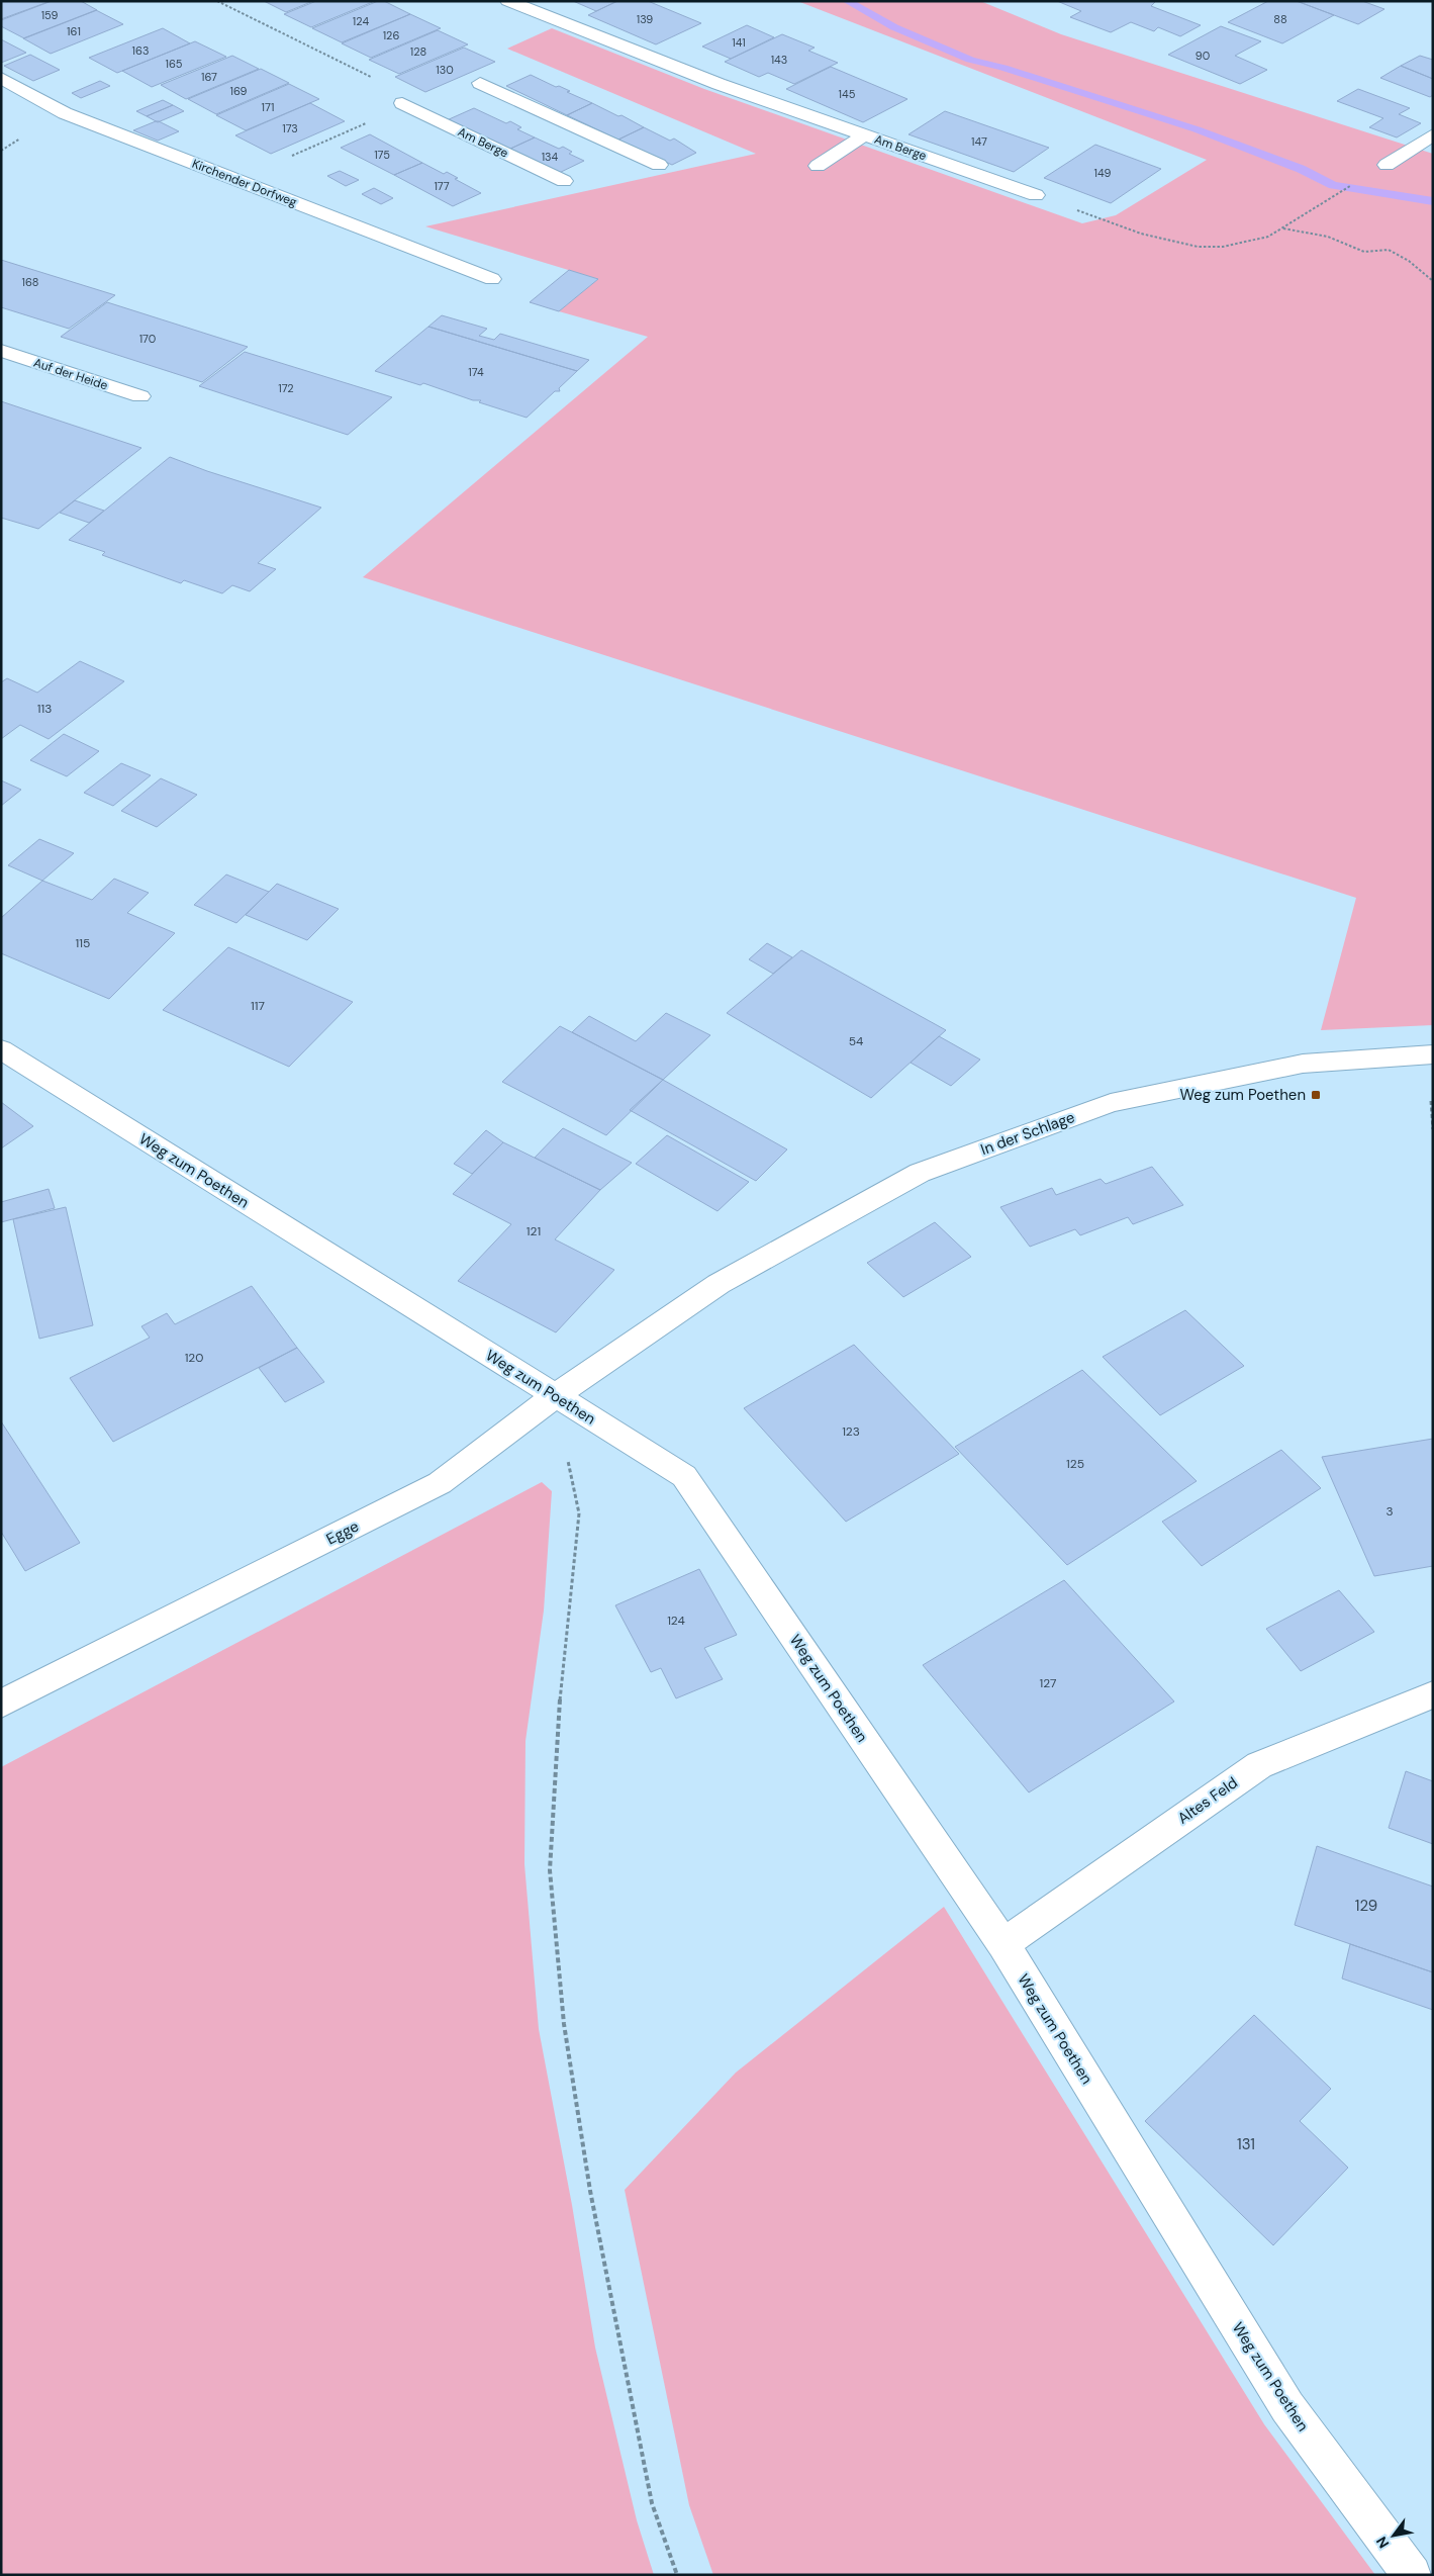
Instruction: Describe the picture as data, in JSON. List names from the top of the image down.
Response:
{
  "streets": {
    "street": [
      "Am Berge",
      "Kirchender Dorfweg",
      "Auf der Heide",
      "In der Schlage",
      "Weg zum Poethen",
      "Egge",
      "Altes Feld"
    ]
  },
  "crossings": [
    ["In der Schlage", "Egge"],
    ["Weg zum Poethen", "Egge"],
    ["Weg zum Poethen", "Altes Feld"]
  ],
  "places": {
    "transit": ["Weg zum Poethen"]
  },
  "house_numbers": [
    "159",
    "139",
    "88",
    "124",
    "161",
    "126",
    "141",
    "163",
    "128",
    "90",
    "143",
    "165",
    "130",
    "167",
    "169",
    "145",
    "171",
    "173",
    "147",
    "175",
    "134",
    "149",
    "177",
    "168",
    "170",
    "174",
    "172",
    "113",
    "115",
    "117",
    "54",
    "121",
    "120",
    "123",
    "125",
    "3",
    "124",
    "127",
    "129",
    "131"
  ],
  "north": "bottom left"
}
